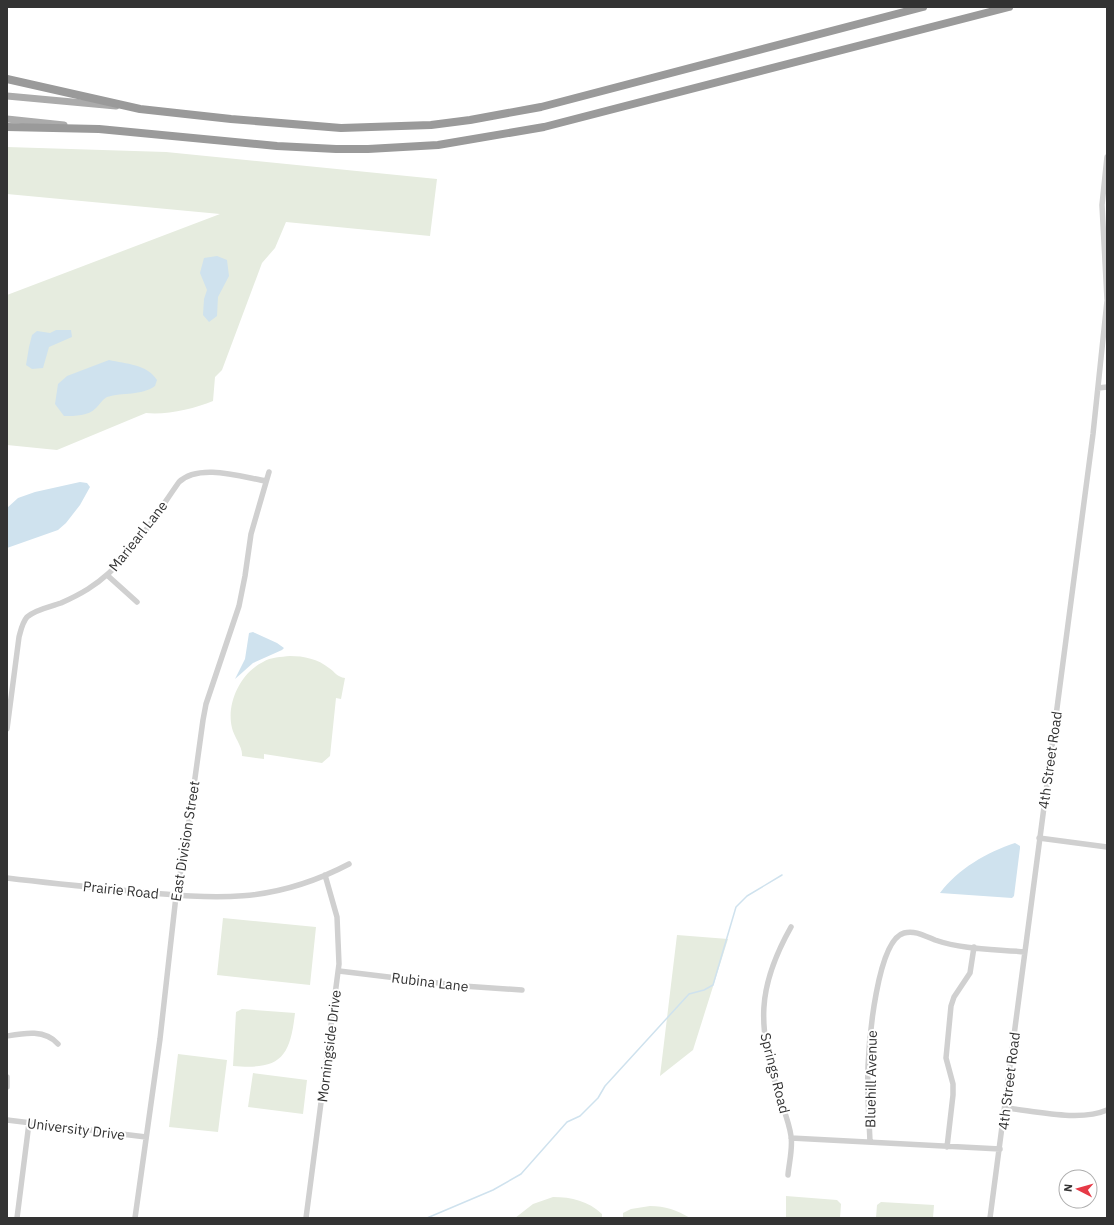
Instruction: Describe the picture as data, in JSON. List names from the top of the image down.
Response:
{
  "streets": {
    "street": [
      "Mariearl Lane",
      "4th Street Road",
      "East Division Street",
      "Prairie Road",
      "Rubina Lane",
      "Morningside Drive",
      "Springs Road",
      "Bluehill Avenue",
      "University Drive"
    ]
  },
  "crossings": [
    ["Mariearl Lane", "East Division Street"],
    ["4th Street Road", "Bluehill Avenue"],
    ["East Division Street", "Prairie Road"],
    ["East Division Street", "University Drive"],
    ["Prairie Road", "Morningside Drive"],
    ["Rubina Lane", "Morningside Drive"]
  ],
  "north": "left"
}
